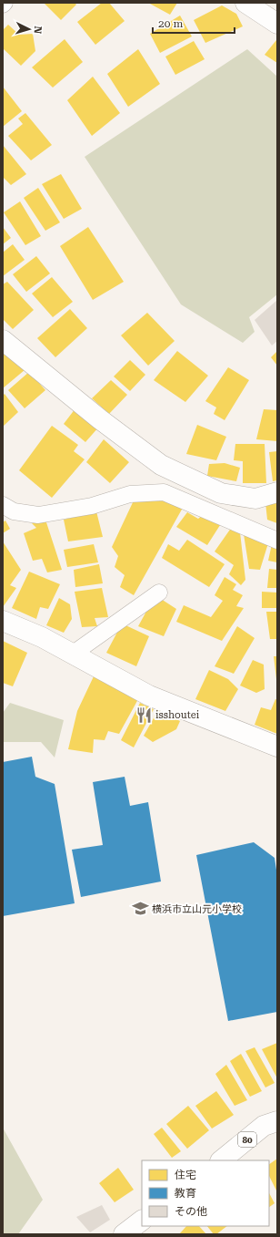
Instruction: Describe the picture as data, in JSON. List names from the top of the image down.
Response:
{
  "streets": {
    "street": ["80"]
  },
  "places": {
    "restaurant": ["isshoutei"],
    "school or university": ["横浜市立山元小学校"]
  },
  "legend": ["住宅", "教育", "その他"],
  "scale_bar": "20 m",
  "north": "right"
}
